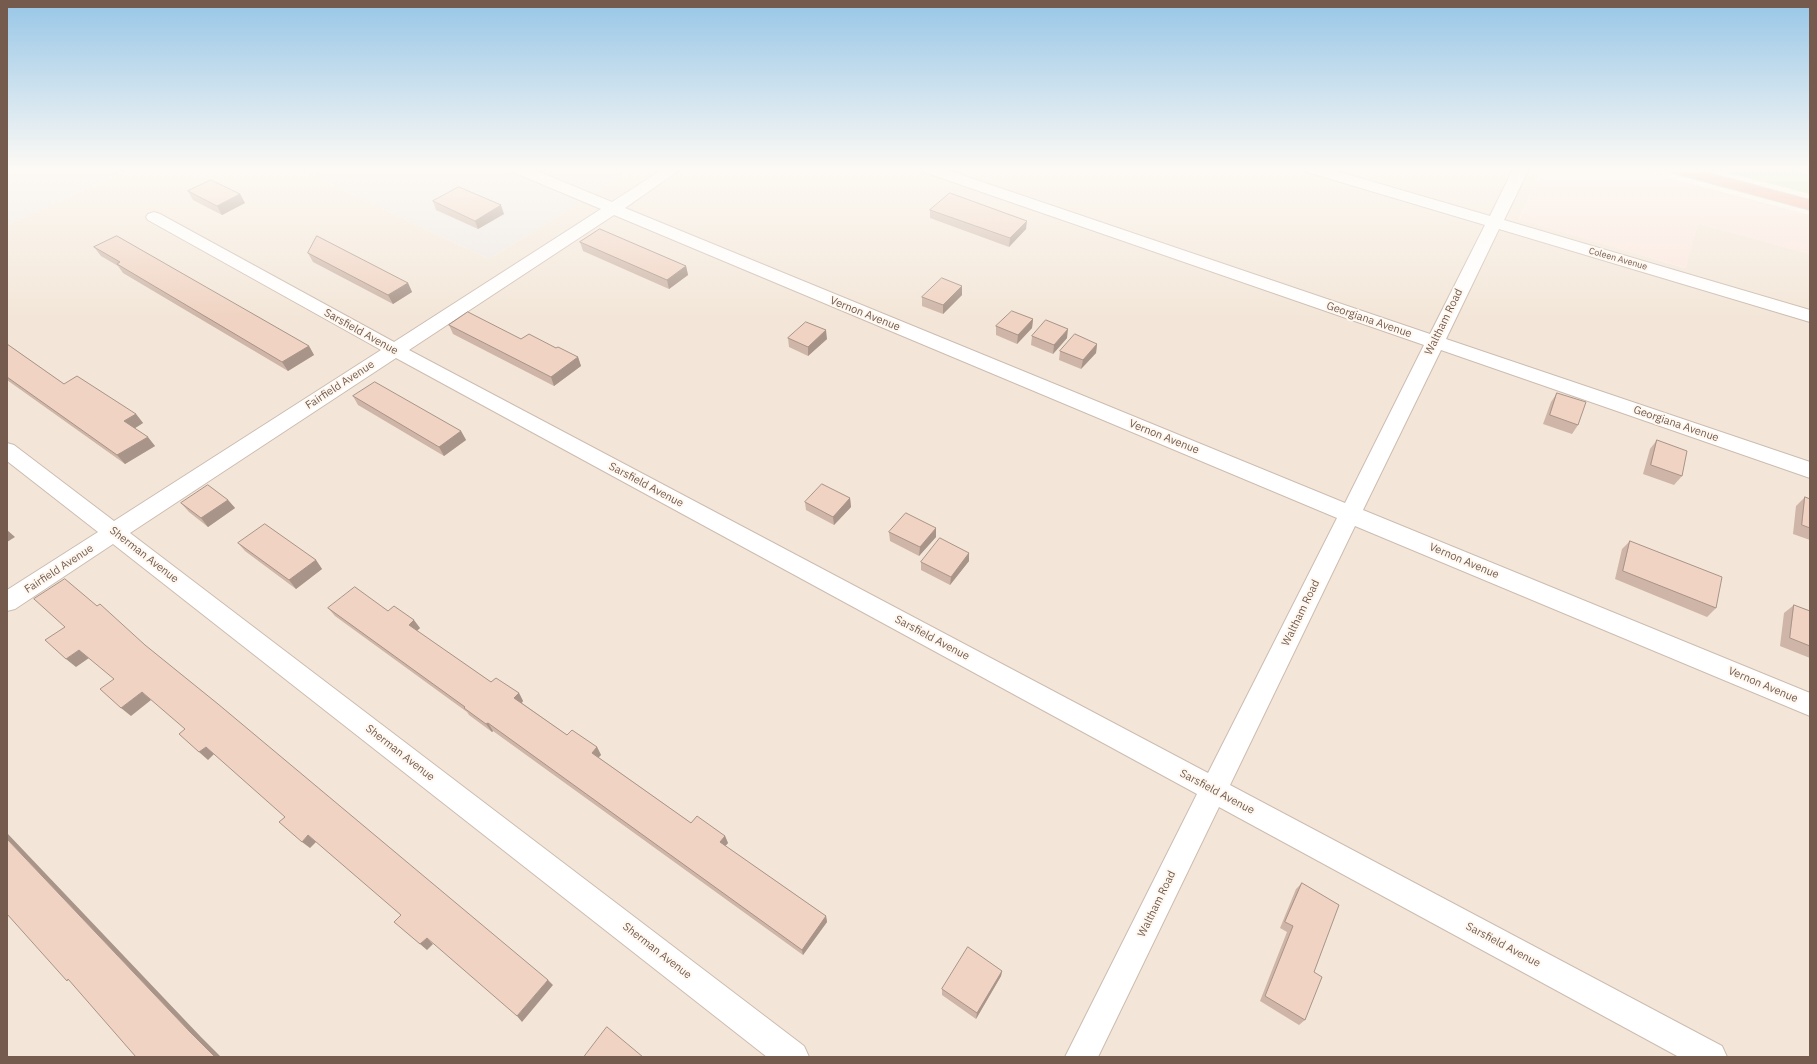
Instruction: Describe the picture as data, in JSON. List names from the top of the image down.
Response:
{
  "streets": {
    "street": [
      "Coleen Avenue",
      "Vernon Avenue",
      "Georgiana Avenue",
      "Waltham Road",
      "Sarsfield Avenue",
      "Fairfield Avenue",
      "Sherman Avenue"
    ]
  },
  "crossings": [
    ["Coleen Avenue", "Waltham Road"],
    ["Vernon Avenue", "Waltham Road"],
    ["Georgiana Avenue", "Waltham Road"],
    ["Waltham Road", "Sarsfield Avenue"],
    ["Sarsfield Avenue", "Fairfield Avenue"],
    ["Fairfield Avenue", "Sherman Avenue"]
  ]
}
